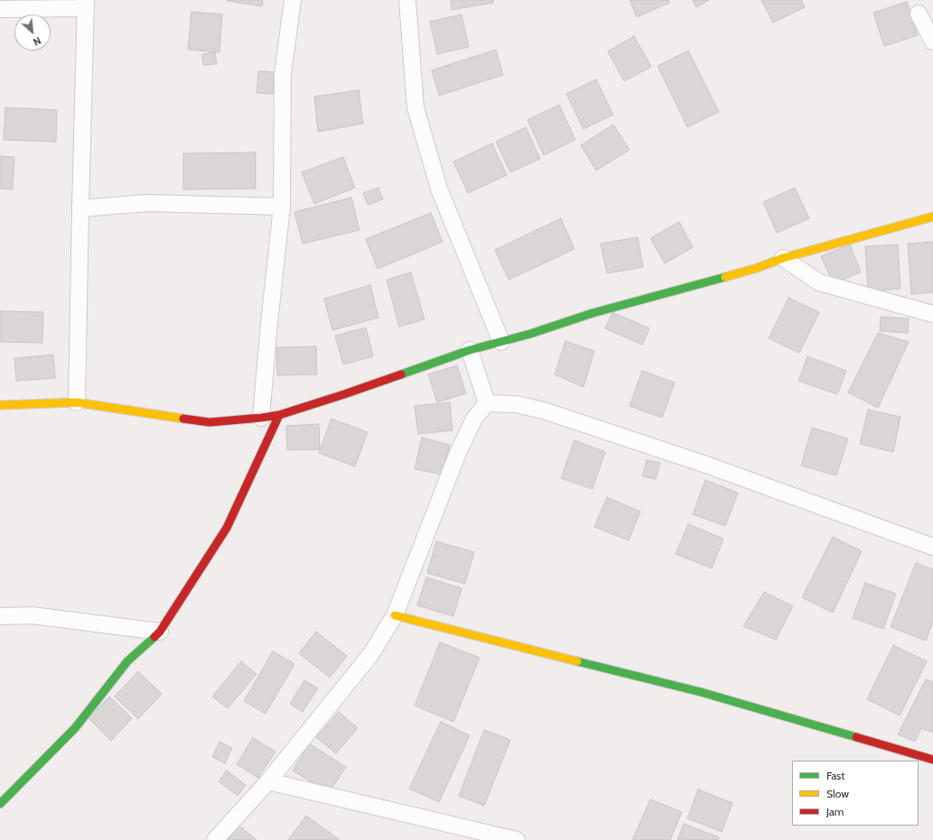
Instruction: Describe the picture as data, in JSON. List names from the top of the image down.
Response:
{
  "legend": ["Fast", "Slow", "Jam"],
  "north": "bottom right"
}
